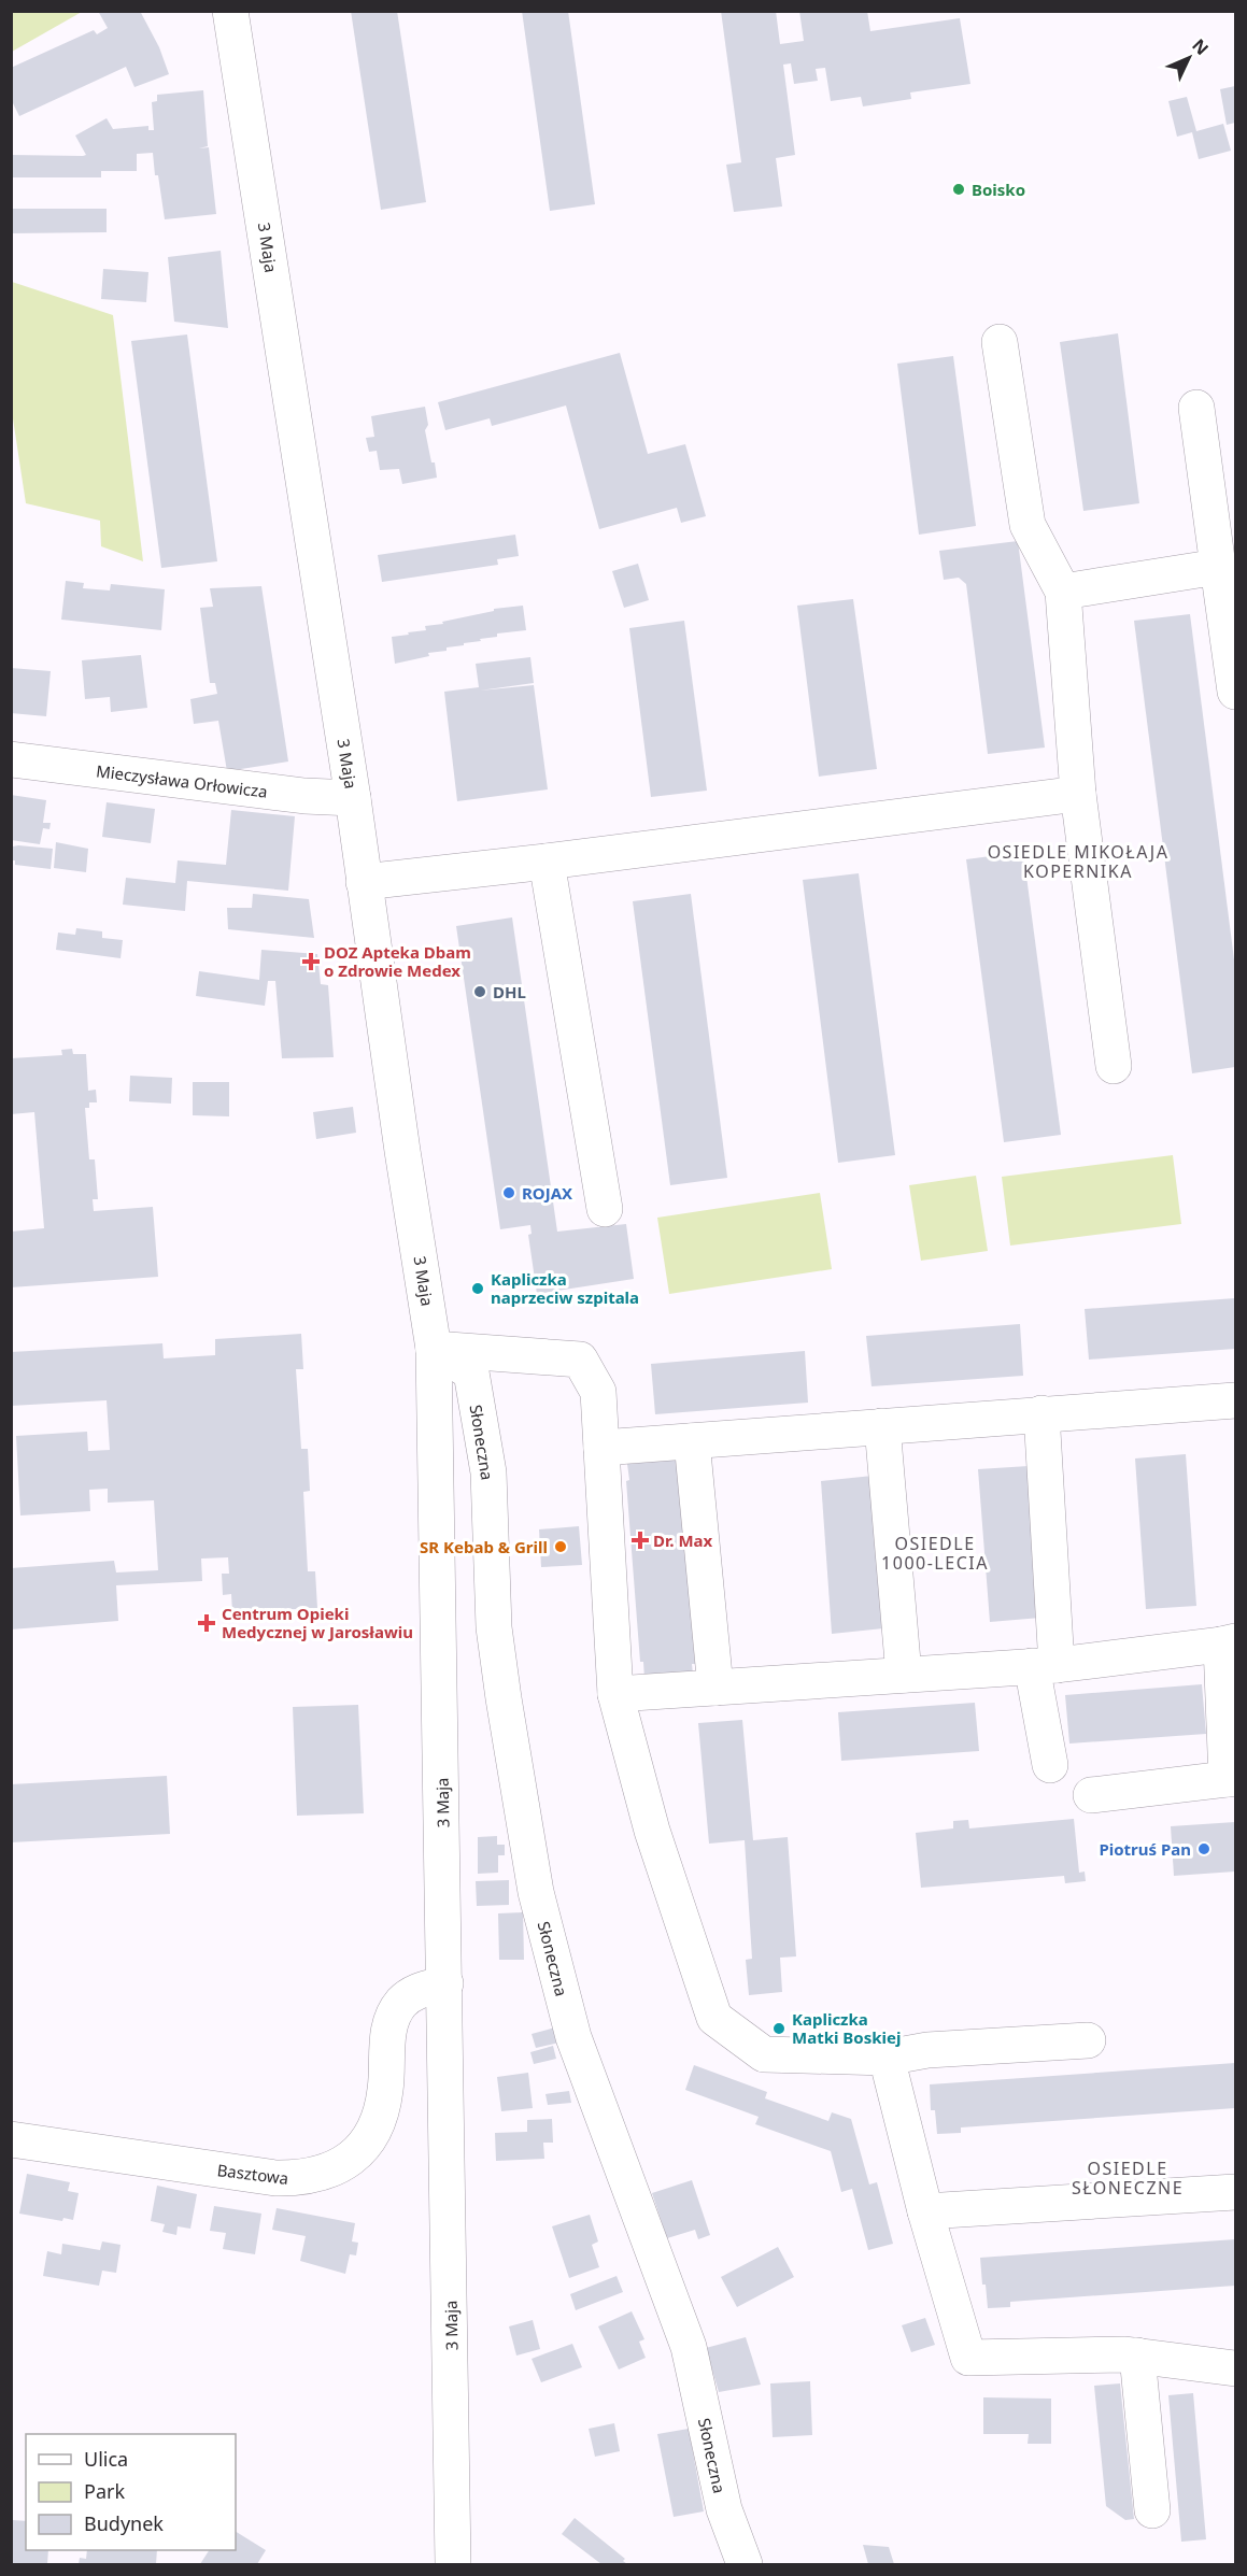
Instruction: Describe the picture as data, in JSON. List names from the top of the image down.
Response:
{
  "streets": {
    "street": [
      "3 Maja",
      "Mieczysława Orłowicza",
      "Słoneczna",
      "Basztowa"
    ]
  },
  "crossings": [
    ["3 Maja", "Mieczysława Orłowicza"],
    ["3 Maja", "Słoneczna"],
    ["3 Maja", "Basztowa"]
  ],
  "districts": ["OSIEDLE MIKOŁAJA KOPERNIKA", "OSIEDLE 1000-LECIA", "OSIEDLE SŁONECZNE"],
  "places": {
    "other": [
      "Boisko",
      "DHL",
      "ROJAX",
      "Kapliczka naprzeciw szpitala",
      "SR Kebab & Grill",
      "Piotruś Pan",
      "Kapliczka Matki Boskiej"
    ],
    "health": ["DOZ Apteka Dbam o Zdrowie Medex", "Dr. Max", "Centrum Opieki Medycznej w Jarosławiu"]
  },
  "legend": ["Ulica", "Park", "Budynek"],
  "north": "top right"
}
